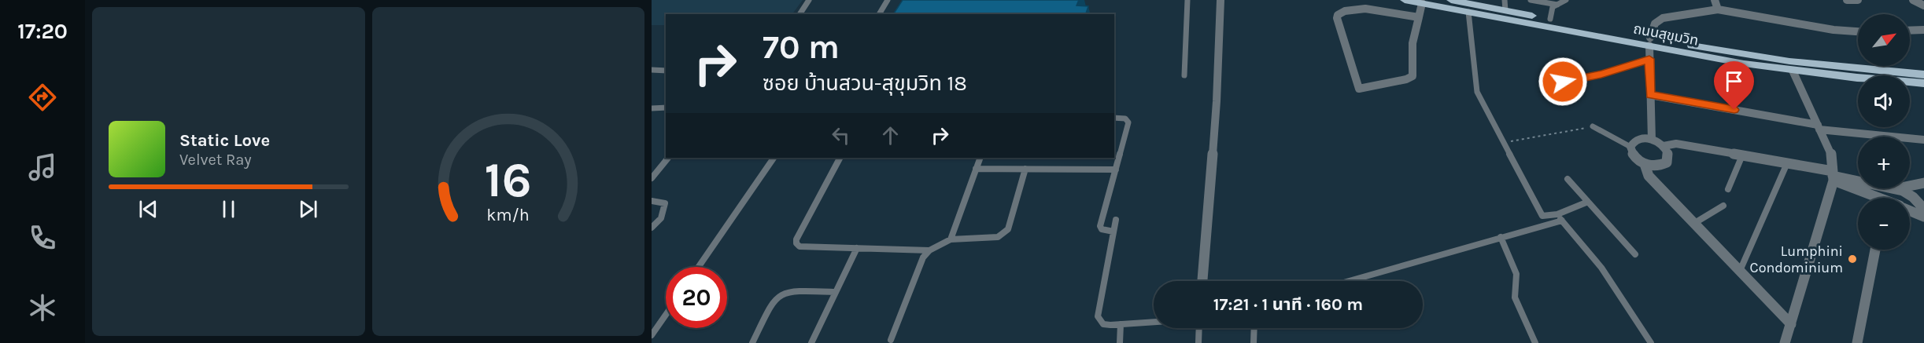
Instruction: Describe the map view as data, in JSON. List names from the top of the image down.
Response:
{
  "streets": {
    "main road": ["ถนนสุขุมวิท"]
  },
  "places": ["Lumphini Condominium"],
  "north": "top right",
  "page": {
    "tabs": "17:20",
    "map_buttons": ["+", "−"],
    "turn": ["70 m", "ซอย บ้านสวน-สุขุมวิท 18"],
    "song": ["Static Love", "Velvet Ray"],
    "limit": "20",
    "trip": "17:21 · 1 นาที · 160 m",
    "gauge": ["16", "km/h"]
  }
}
